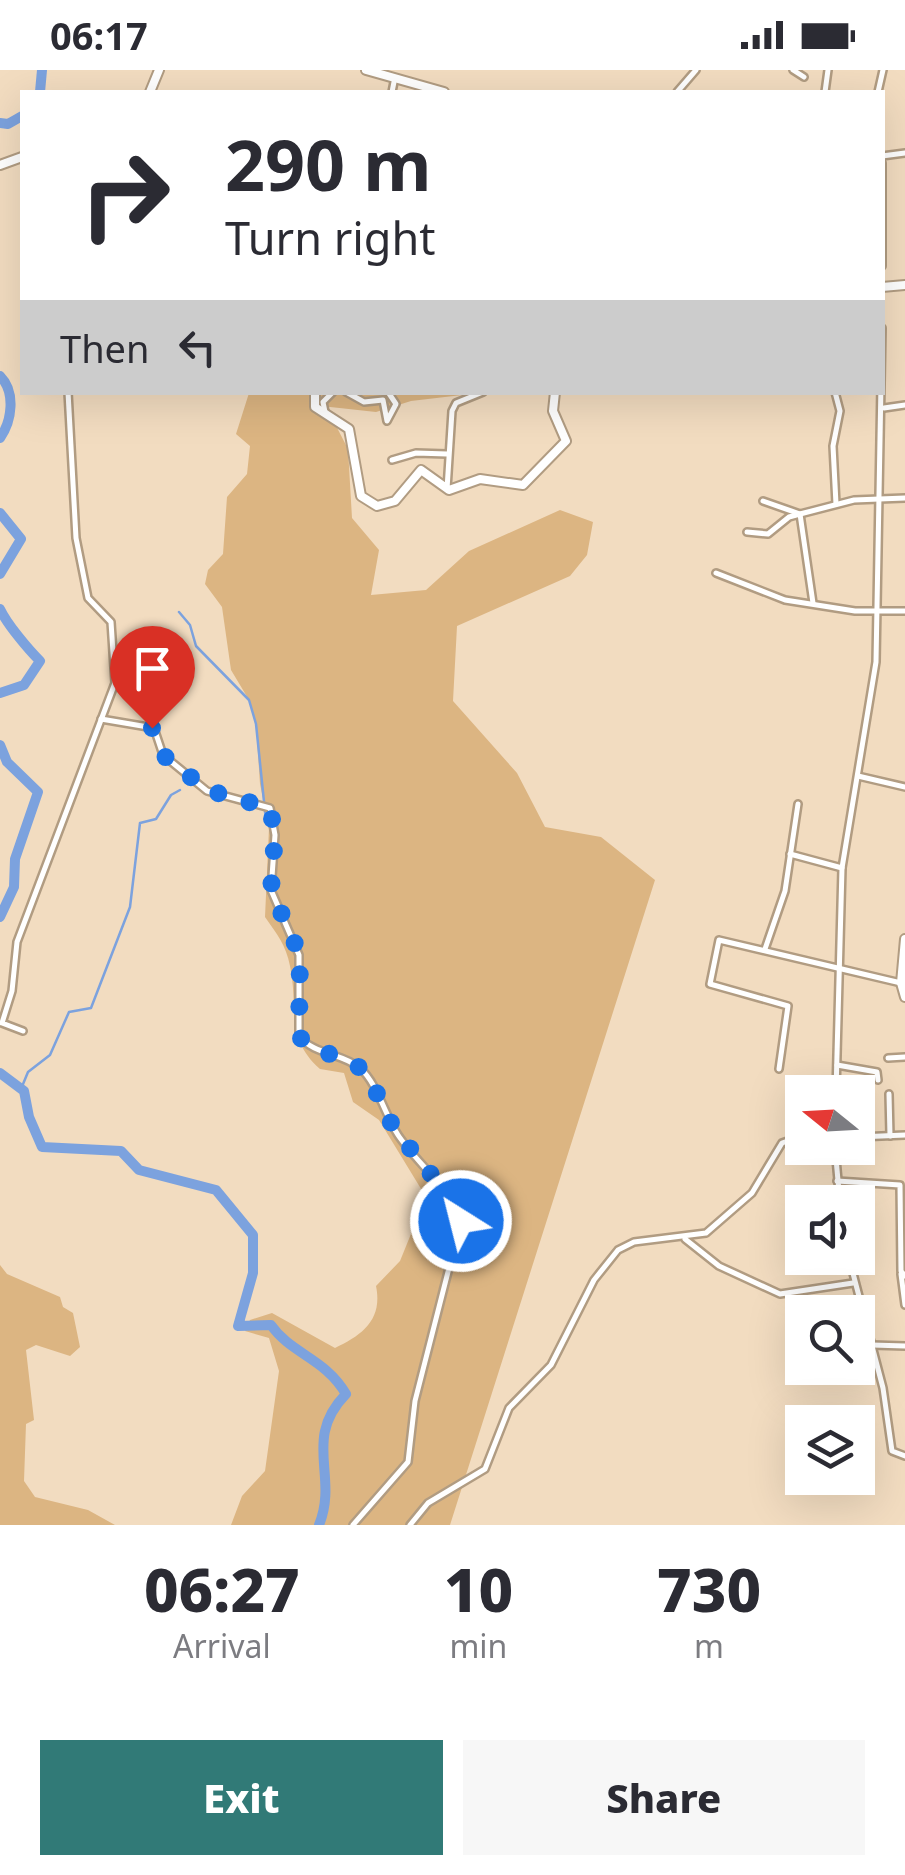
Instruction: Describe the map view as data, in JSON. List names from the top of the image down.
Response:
{
  "north": "left",
  "page": {
    "status": "06:17",
    "turn": ["290 m", "Turn right"],
    "then": "Then",
    "eta": [
      "06:27",
      "Arrival",
      "10",
      "min",
      "730",
      "m"
    ],
    "buttons": ["Exit", "Share"]
  }
}
